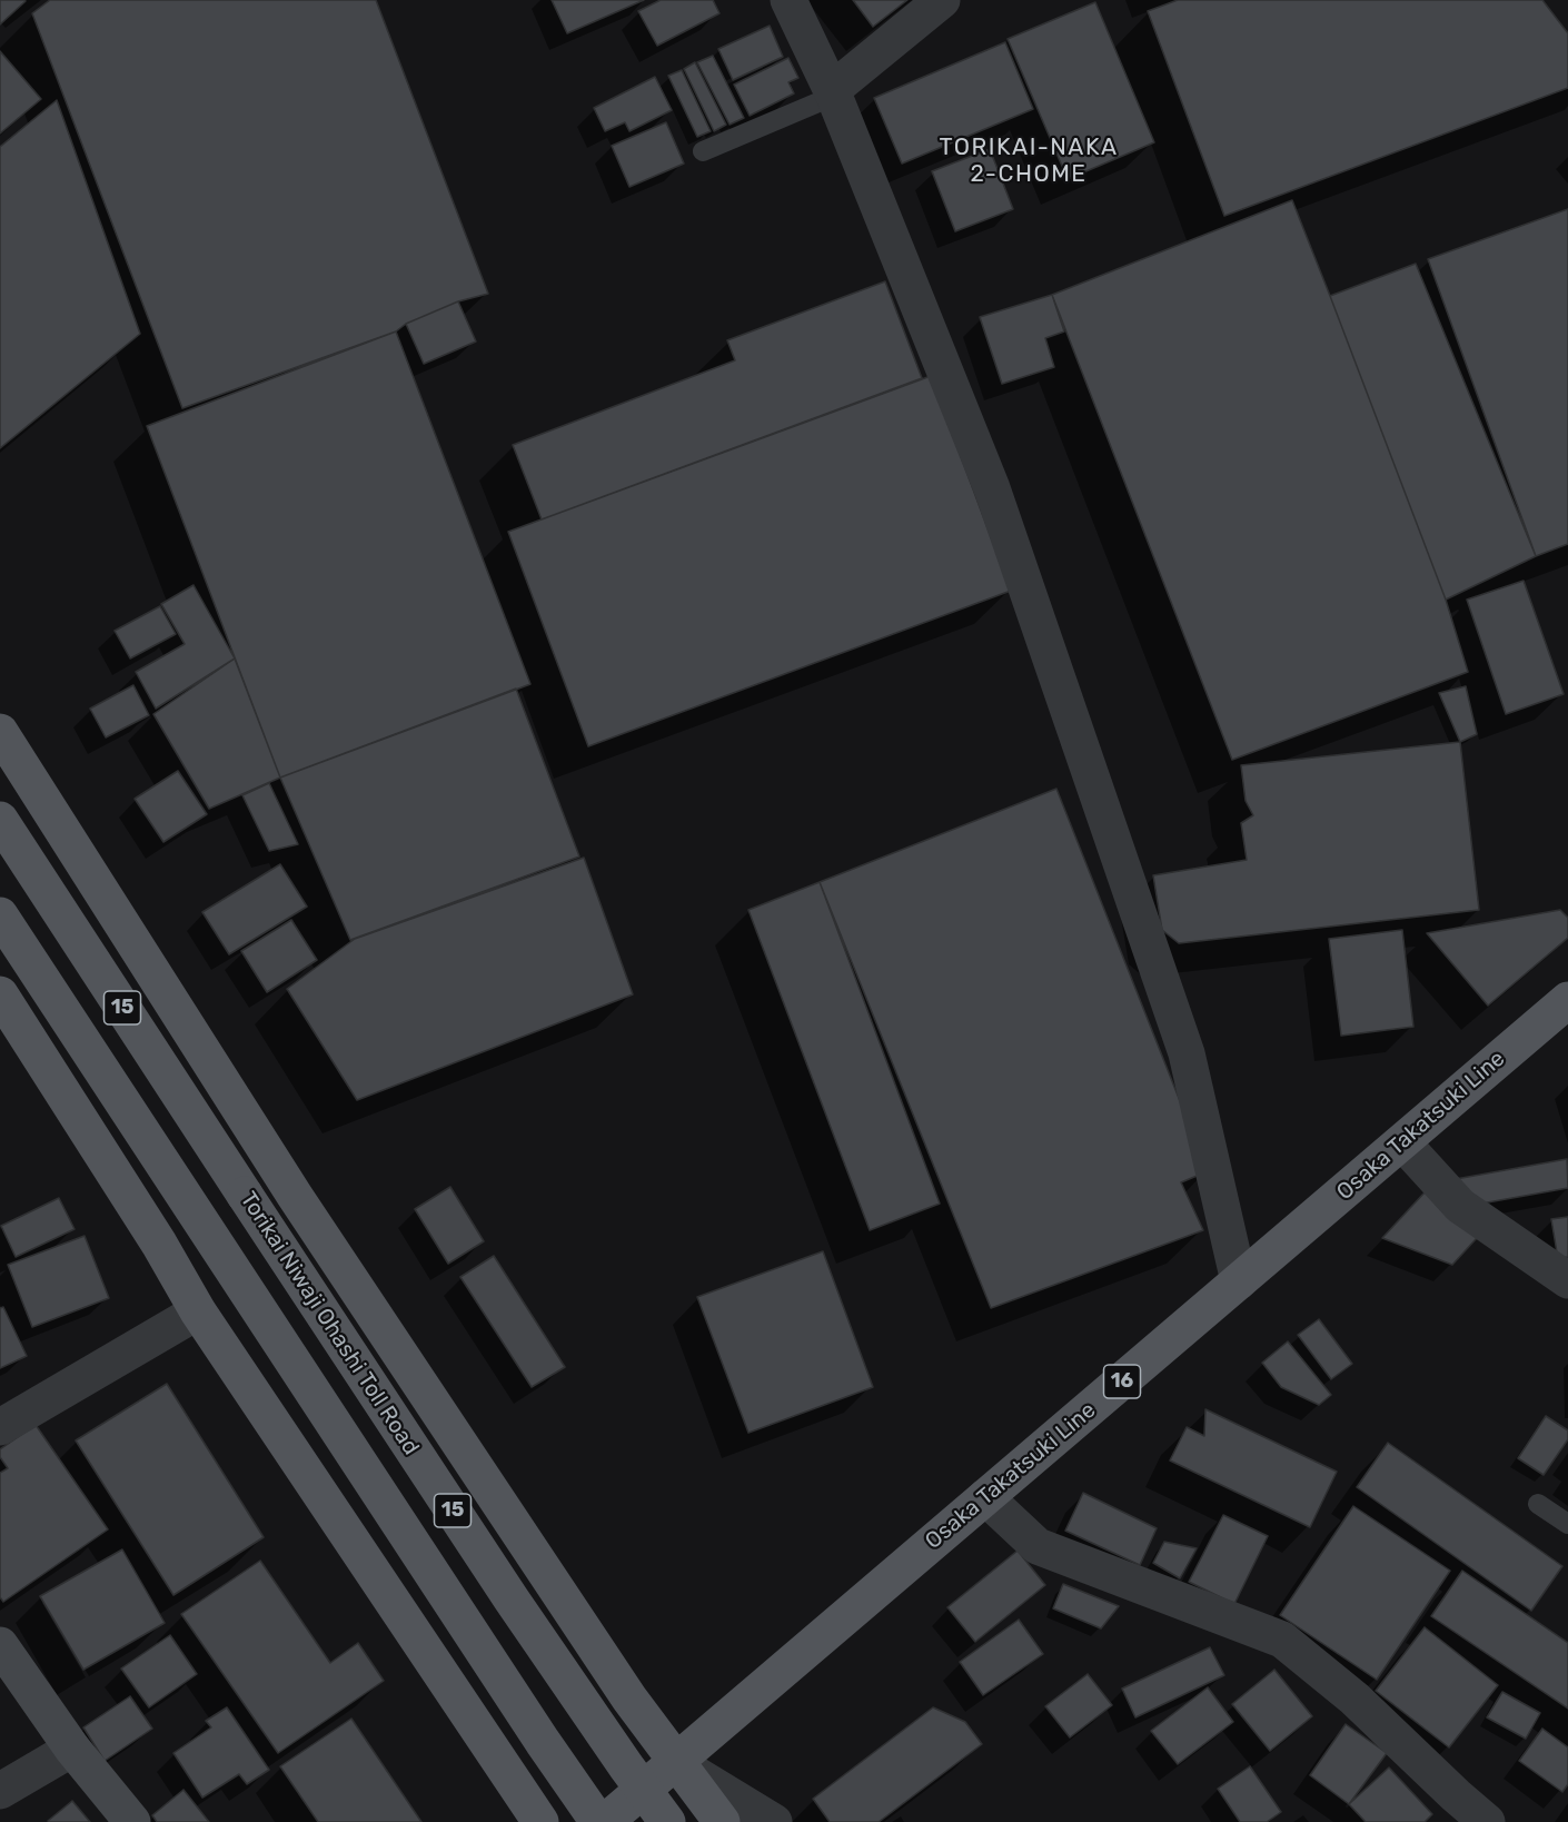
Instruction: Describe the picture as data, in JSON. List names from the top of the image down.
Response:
{
  "streets": {
    "main road": [
      "15",
      "Osaka Takatsuki Line",
      "Torikai Niwaji Ohashi Toll Road",
      "16"
    ]
  },
  "districts": ["TORIKAI-NAKA 2-CHOME"]
}
